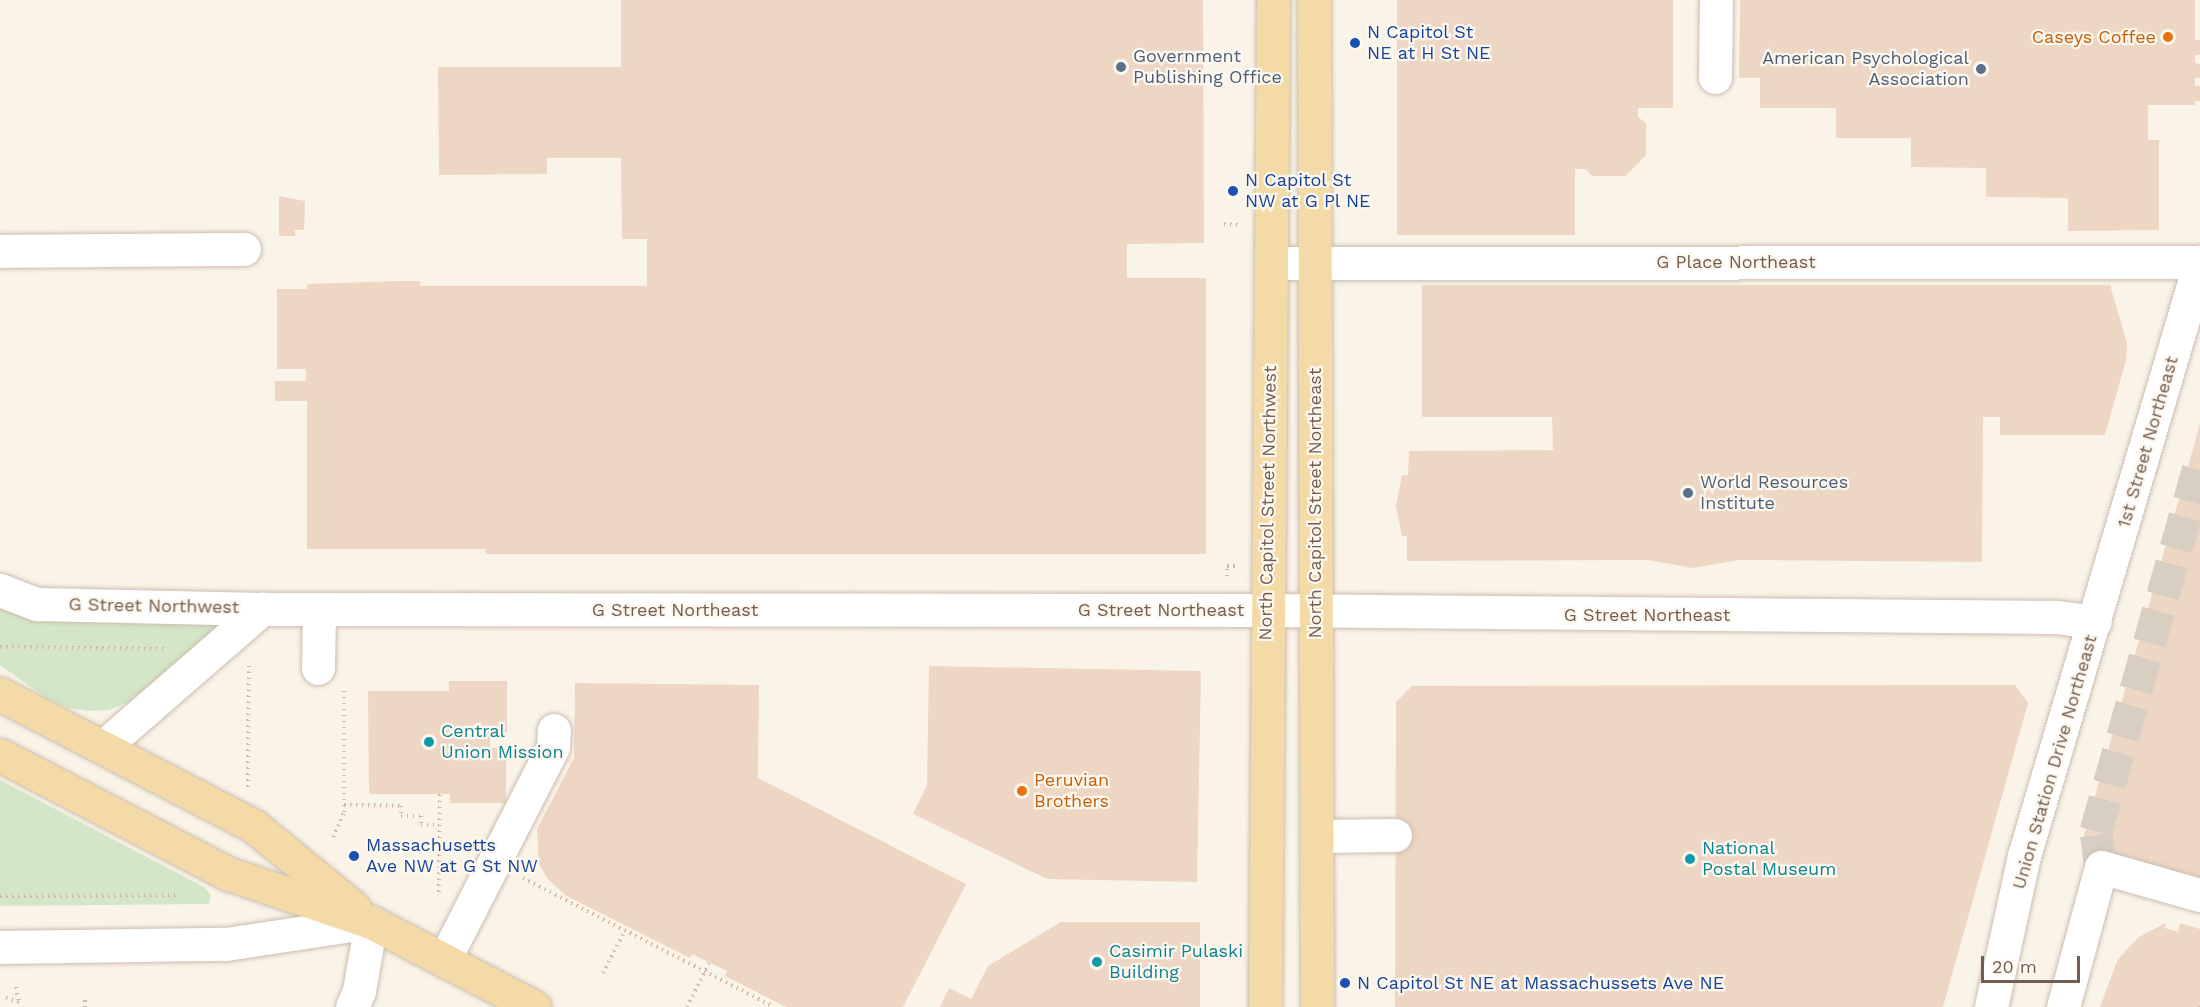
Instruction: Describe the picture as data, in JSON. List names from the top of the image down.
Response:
{
  "streets": {
    "main road": ["North Capitol Street Northwest", "North Capitol Street Northeast"],
    "street": [
      "G Place Northeast",
      "1st Street Northeast",
      "G Street Northwest",
      "G Street Northeast",
      "Union Station Drive Northeast"
    ]
  },
  "crossings": [
    ["G Place Northeast", "1st Street Northeast"],
    ["G Place Northeast", "North Capitol Street Northwest"],
    ["G Place Northeast", "North Capitol Street Northeast"],
    ["1st Street Northeast", "G Street Northeast"],
    ["1st Street Northeast", "Union Station Drive Northeast"],
    ["North Capitol Street Northwest", "G Street Northeast"],
    ["North Capitol Street Northeast", "G Street Northeast"],
    ["G Street Northwest", "G Street Northeast"],
    ["G Street Northeast", "Union Station Drive Northeast"]
  ],
  "places": [
    "Caseys Coffee",
    "N Capitol St NE at H St NE",
    "Government Publishing Office",
    "American Psychological Association",
    "N Capitol St NW at G Pl NE",
    "World Resources Institute",
    "Central Union Mission",
    "Peruvian Brothers",
    "Massachusetts Ave NW at G St NW",
    "National Postal Museum",
    "Casimir Pulaski Building",
    "N Capitol St NE at Massachussets Ave NE"
  ],
  "scale_bar": "20 m"
}
